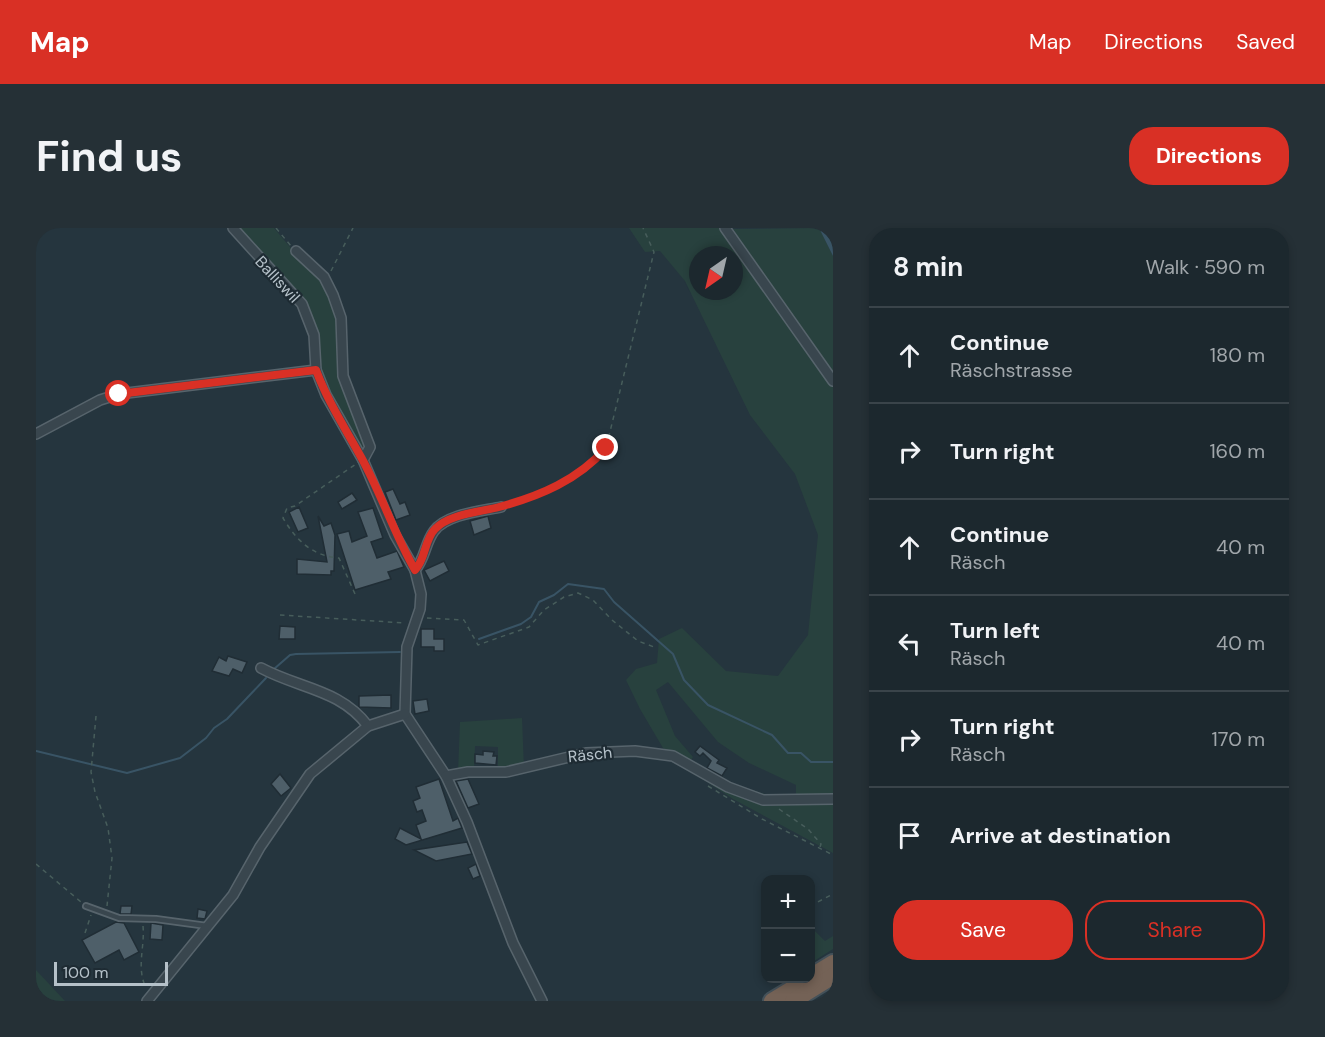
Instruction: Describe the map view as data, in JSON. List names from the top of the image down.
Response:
{
  "streets": {
    "street": ["Balliswil", "Räsch"]
  },
  "scale_bar": "100 m",
  "north": "bottom left",
  "page": {
    "header": "Map",
    "nav": ["Map", "Directions", "Saved"],
    "buttons": [
      "Directions",
      ["Save", "Share"]
    ],
    "title": "Find us",
    "heading": ["8 min", "Walk · 590 m"],
    "list": [
      ["Continue", "Räschstrasse", "180 m"],
      ["Turn right", "160 m"],
      ["Continue", "Räsch", "40 m"],
      ["Turn left", "Räsch", "40 m"],
      ["Turn right", "Räsch", "170 m"],
      "Arrive at destination"
    ],
    "map_buttons": ["+", "−"],
    "scale": "100 m"
  }
}
